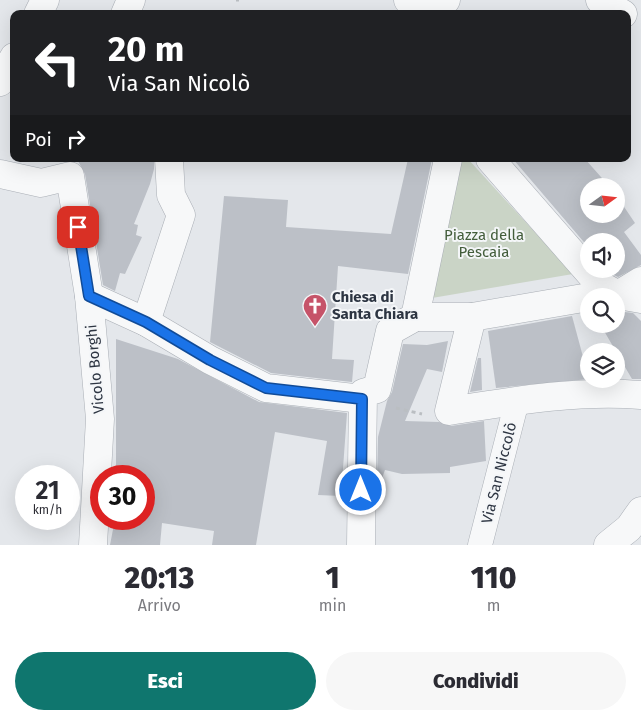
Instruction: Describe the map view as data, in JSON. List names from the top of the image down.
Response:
{
  "streets": {
    "street": ["Vicolo Borghi", "Via San Niccolò"]
  },
  "parks": ["Piazza della Pescaia"],
  "places": {
    "church": ["Chiesa di Santa Chiara"]
  },
  "north": "right",
  "page": {
    "turn": ["20 m", "Via San Nicolò"],
    "then": "Poi",
    "speed": "21 km/h",
    "limit": "30",
    "eta": [
      "20:13",
      "Arrivo",
      "1",
      "min",
      "110",
      "m"
    ],
    "buttons": ["Esci", "Condividi"]
  }
}
